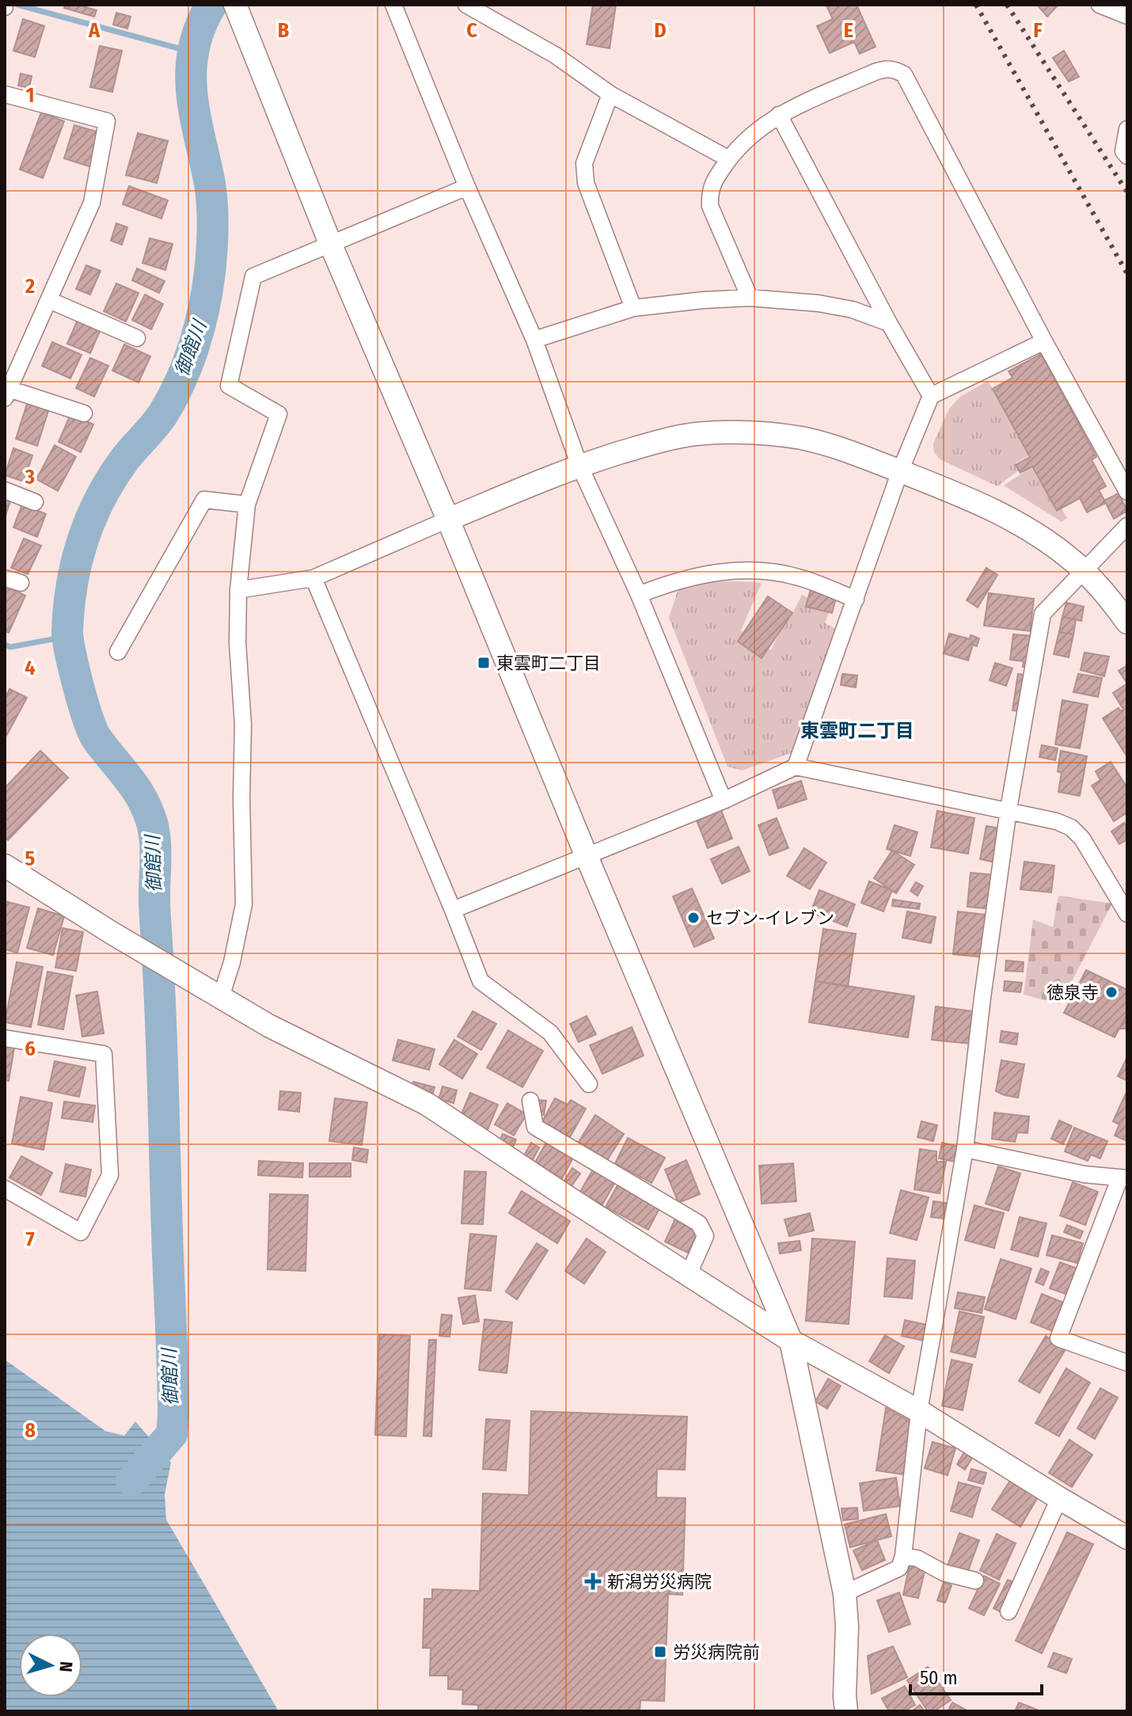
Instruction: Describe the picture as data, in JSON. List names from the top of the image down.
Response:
{
  "districts": ["東雲町二丁目"],
  "water": ["御館川"],
  "places": {
    "transit": ["東雲町二丁目", "労災病院前"],
    "other": ["セブン-イレブン", "徳泉寺"],
    "health": ["新潟労災病院"]
  },
  "scale_bar": "50 m",
  "north": "right",
  "grid": {
    "columns": [
      "A",
      "B",
      "C",
      "D",
      "E",
      "F"
    ],
    "rows": [
      "1",
      "2",
      "3",
      "4",
      "5",
      "6",
      "7",
      "8"
    ]
  }
}
